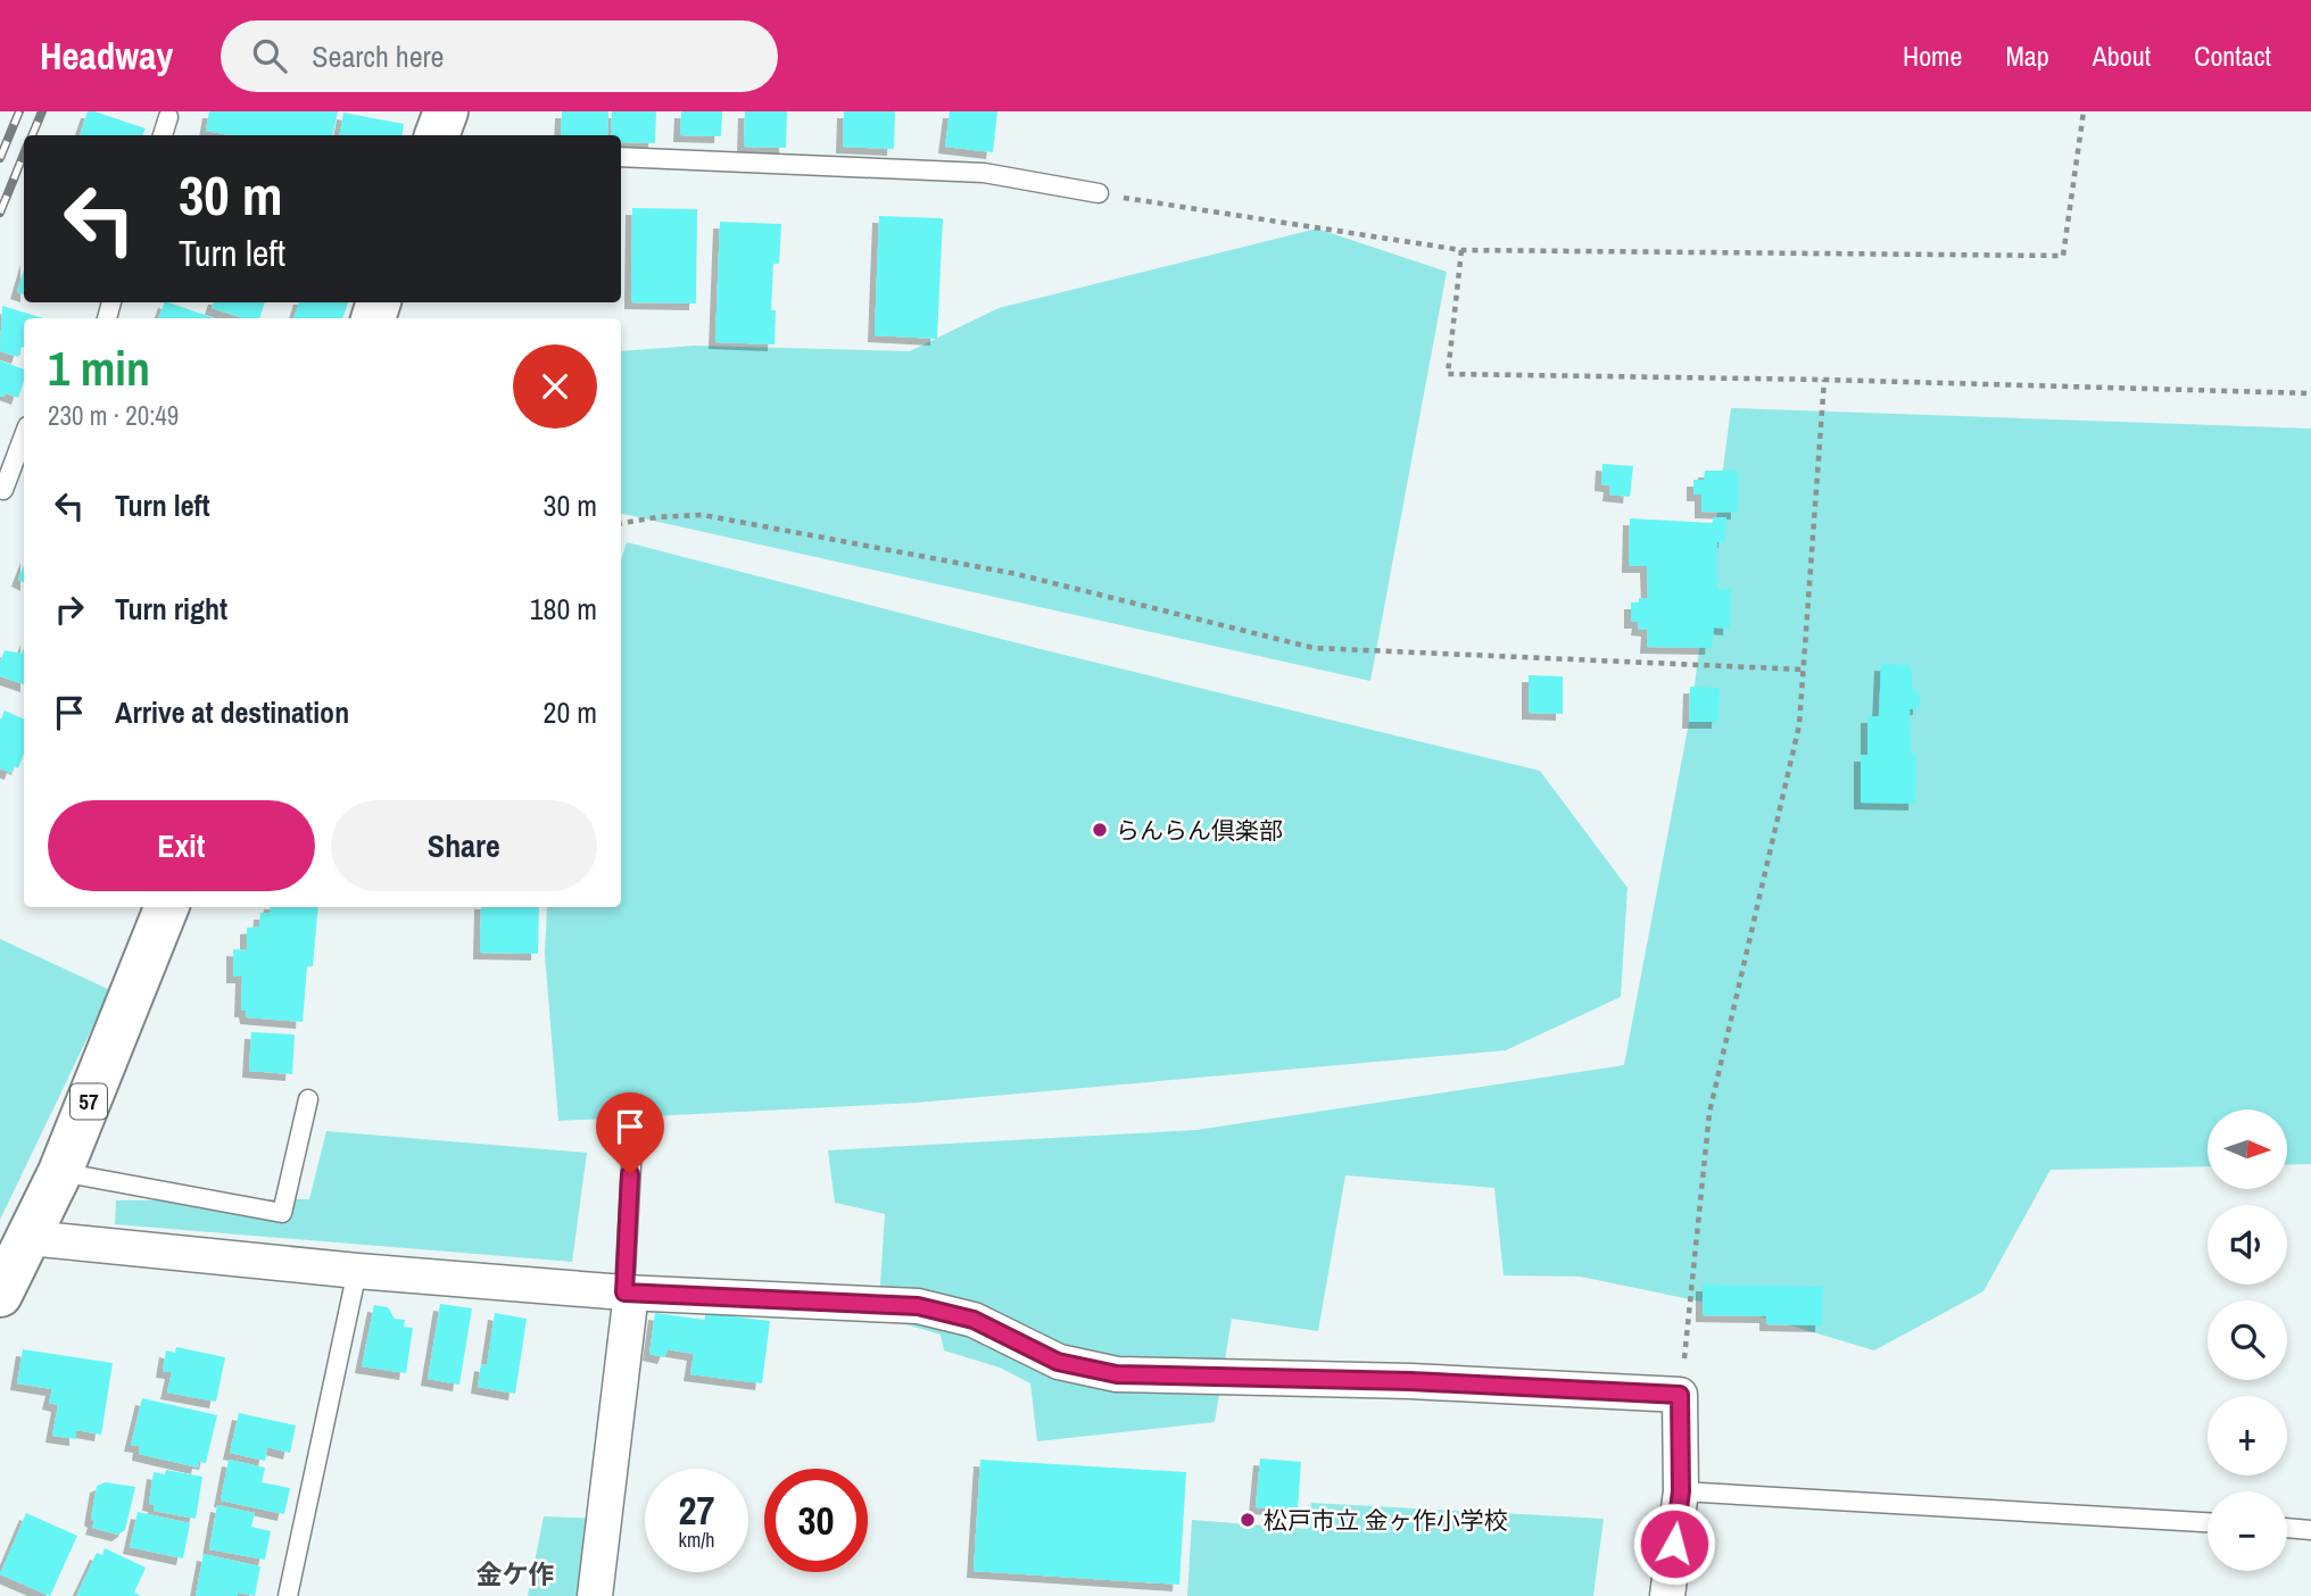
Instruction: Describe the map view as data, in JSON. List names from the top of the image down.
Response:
{
  "streets": {
    "main road": ["57"]
  },
  "districts": ["金ケ作"],
  "places": ["らんらん倶楽部", "松戸市立 金ヶ作小学校"],
  "north": "right",
  "page": {
    "header": "Headway",
    "search": "Search here",
    "nav": [
      "Home",
      "Map",
      "About",
      "Contact"
    ],
    "turn": ["30 m", "Turn left"],
    "heading": ["1 min", "230 m · 20:49"],
    "list": [
      {
        "name": "Turn left",
        "value": "30 m"
      },
      {
        "name": "Turn right",
        "value": "180 m"
      },
      {
        "name": "Arrive at destination",
        "value": "20 m"
      }
    ],
    "buttons": ["Exit", "Share"],
    "map_buttons": ["+", "−"],
    "speed": "27 km/h",
    "limit": "30"
  }
}
